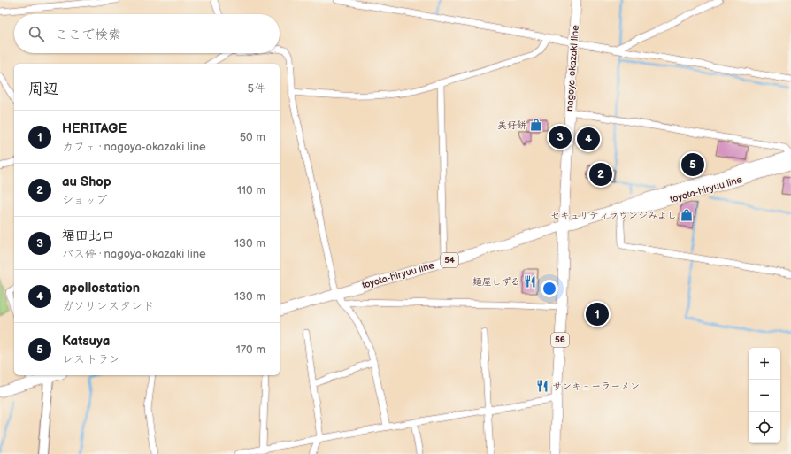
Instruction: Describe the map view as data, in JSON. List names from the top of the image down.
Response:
{
  "streets": {
    "main road": [
      "nagoya-okazaki line",
      "toyota-hiryuu line",
      "54",
      "56"
    ]
  },
  "crossings": [
    ["nagoya-okazaki line", "toyota-hiryuu line"]
  ],
  "places": {
    "shop": ["美好餅", "セキュリティラウンジみよし"],
    "restaurant": ["麺屋しずる", "サンキューラーメン"]
  },
  "page": {
    "search": "ここで検索",
    "heading": ["周辺", "5件"],
    "list": [
      {
        "mark": "1",
        "name": "HERITAGE",
        "note": "カフェ · nagoya-okazaki line",
        "value": "50 m"
      },
      {
        "mark": "2",
        "name": "au Shop",
        "note": "ショップ",
        "value": "110 m"
      },
      {
        "mark": "3",
        "name": "福田北口",
        "note": "バス停 · nagoya-okazaki line",
        "value": "130 m"
      },
      {
        "mark": "4",
        "name": "apollostation",
        "note": "ガソリンスタンド",
        "value": "130 m"
      },
      {
        "mark": "5",
        "name": "Katsuya",
        "note": "レストラン",
        "value": "170 m"
      }
    ],
    "pins": [
      "3",
      "4",
      "5",
      "2",
      "1"
    ],
    "map_buttons": ["+", "−"]
  }
}
